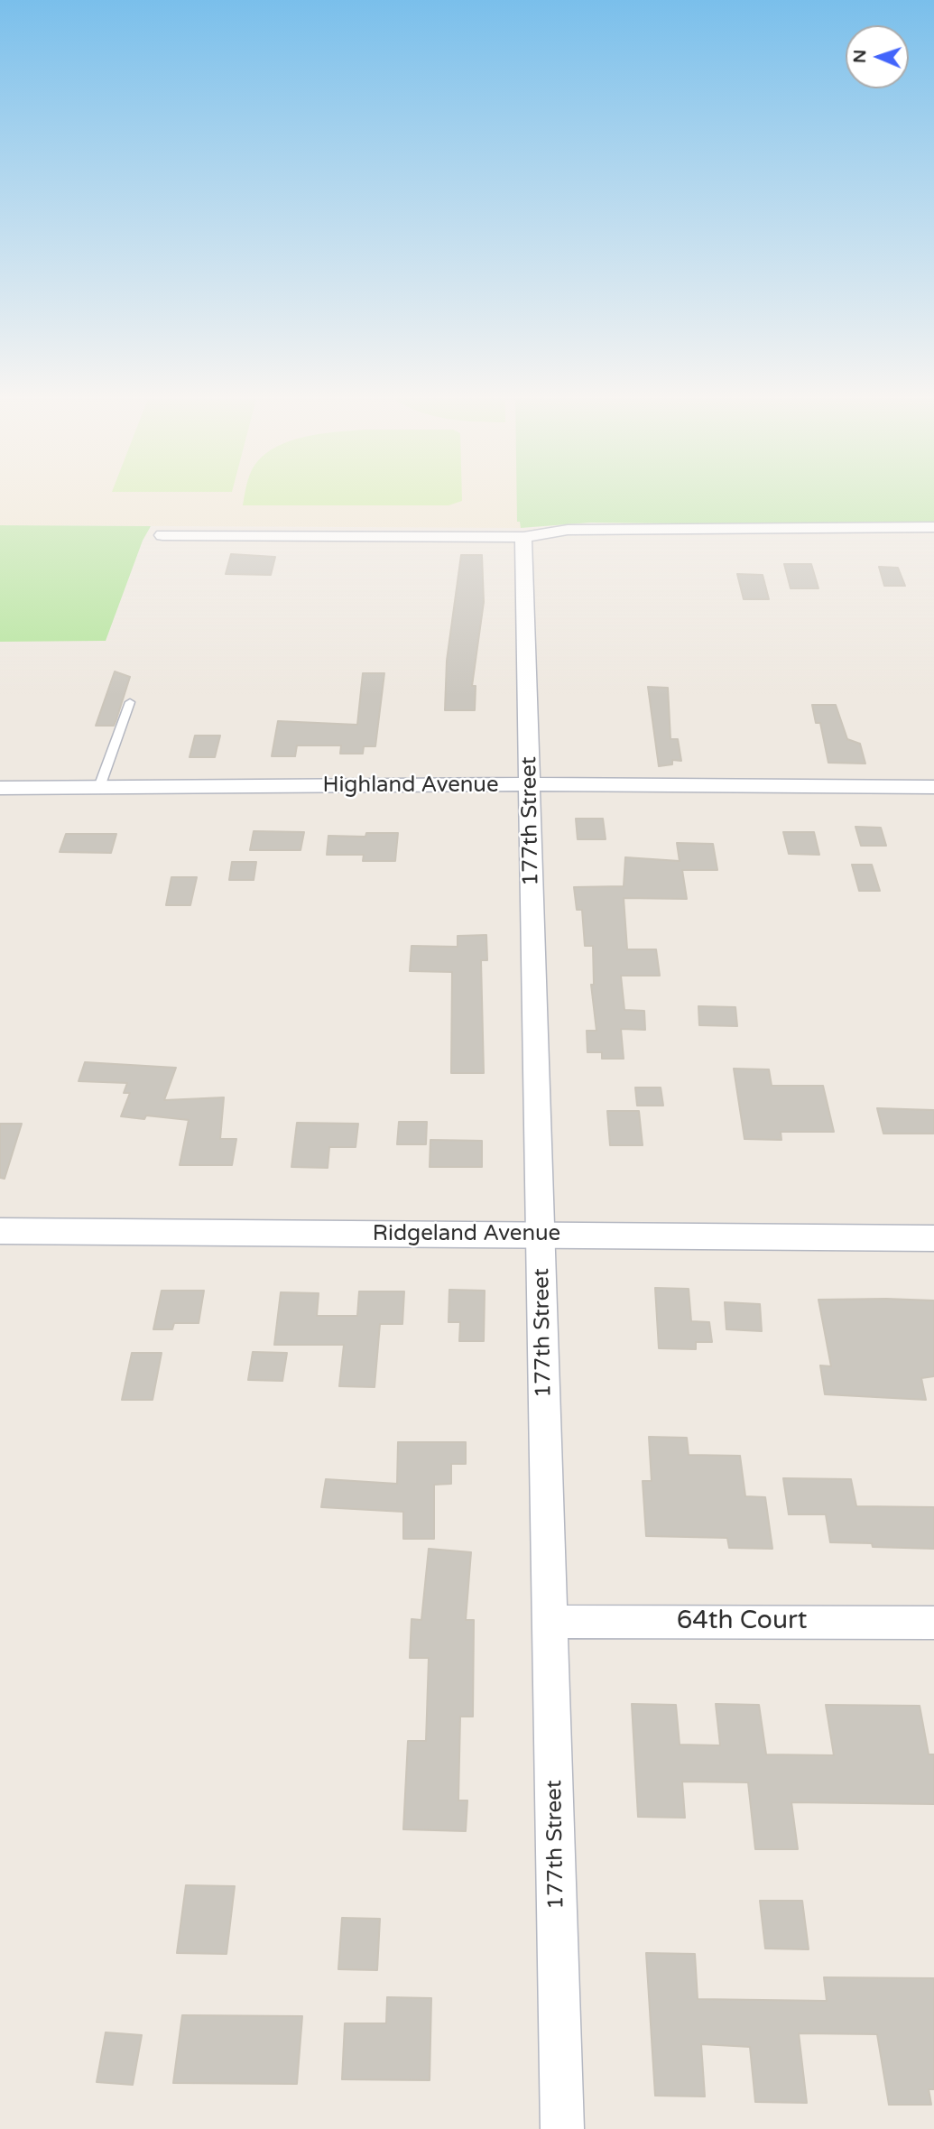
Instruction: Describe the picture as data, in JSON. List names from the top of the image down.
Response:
{
  "streets": {
    "street": [
      "Highland Avenue",
      "177th Street",
      "Ridgeland Avenue",
      "64th Court"
    ]
  },
  "crossings": [
    ["Highland Avenue", "177th Street"],
    ["177th Street", "Ridgeland Avenue"],
    ["177th Street", "64th Court"]
  ],
  "north": "left"
}
